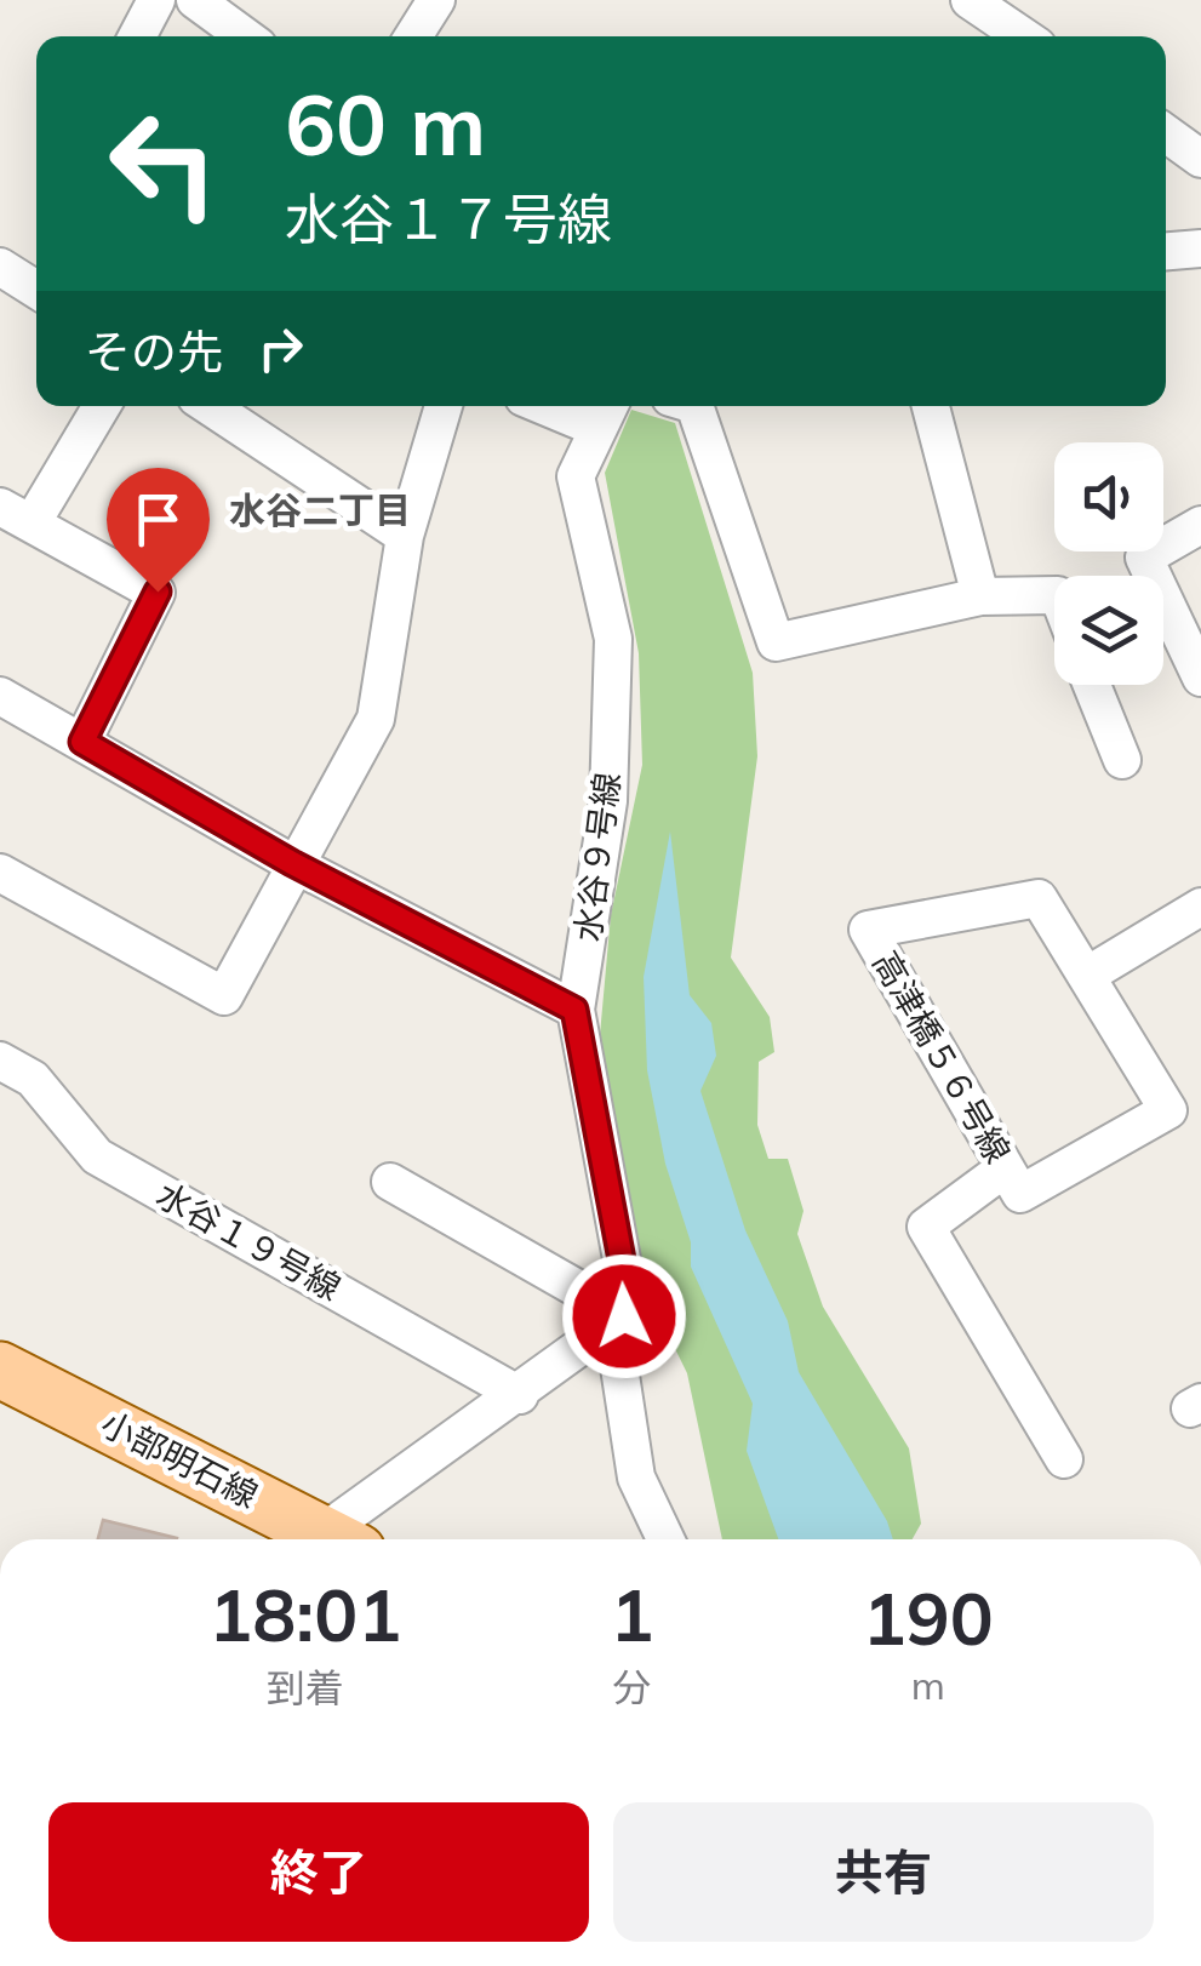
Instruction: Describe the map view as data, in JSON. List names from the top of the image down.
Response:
{
  "streets": {
    "main road": ["小部明石線"],
    "street": ["水谷９号線", "高津橋５６号線", "水谷１９号線"]
  },
  "districts": ["水谷二丁目"],
  "page": {
    "turn": ["60 m", "水谷１７号線"],
    "then": "その先",
    "eta": [
      "18:01",
      "到着",
      "1",
      "分",
      "190",
      "m"
    ],
    "buttons": ["終了", "共有"]
  }
}
